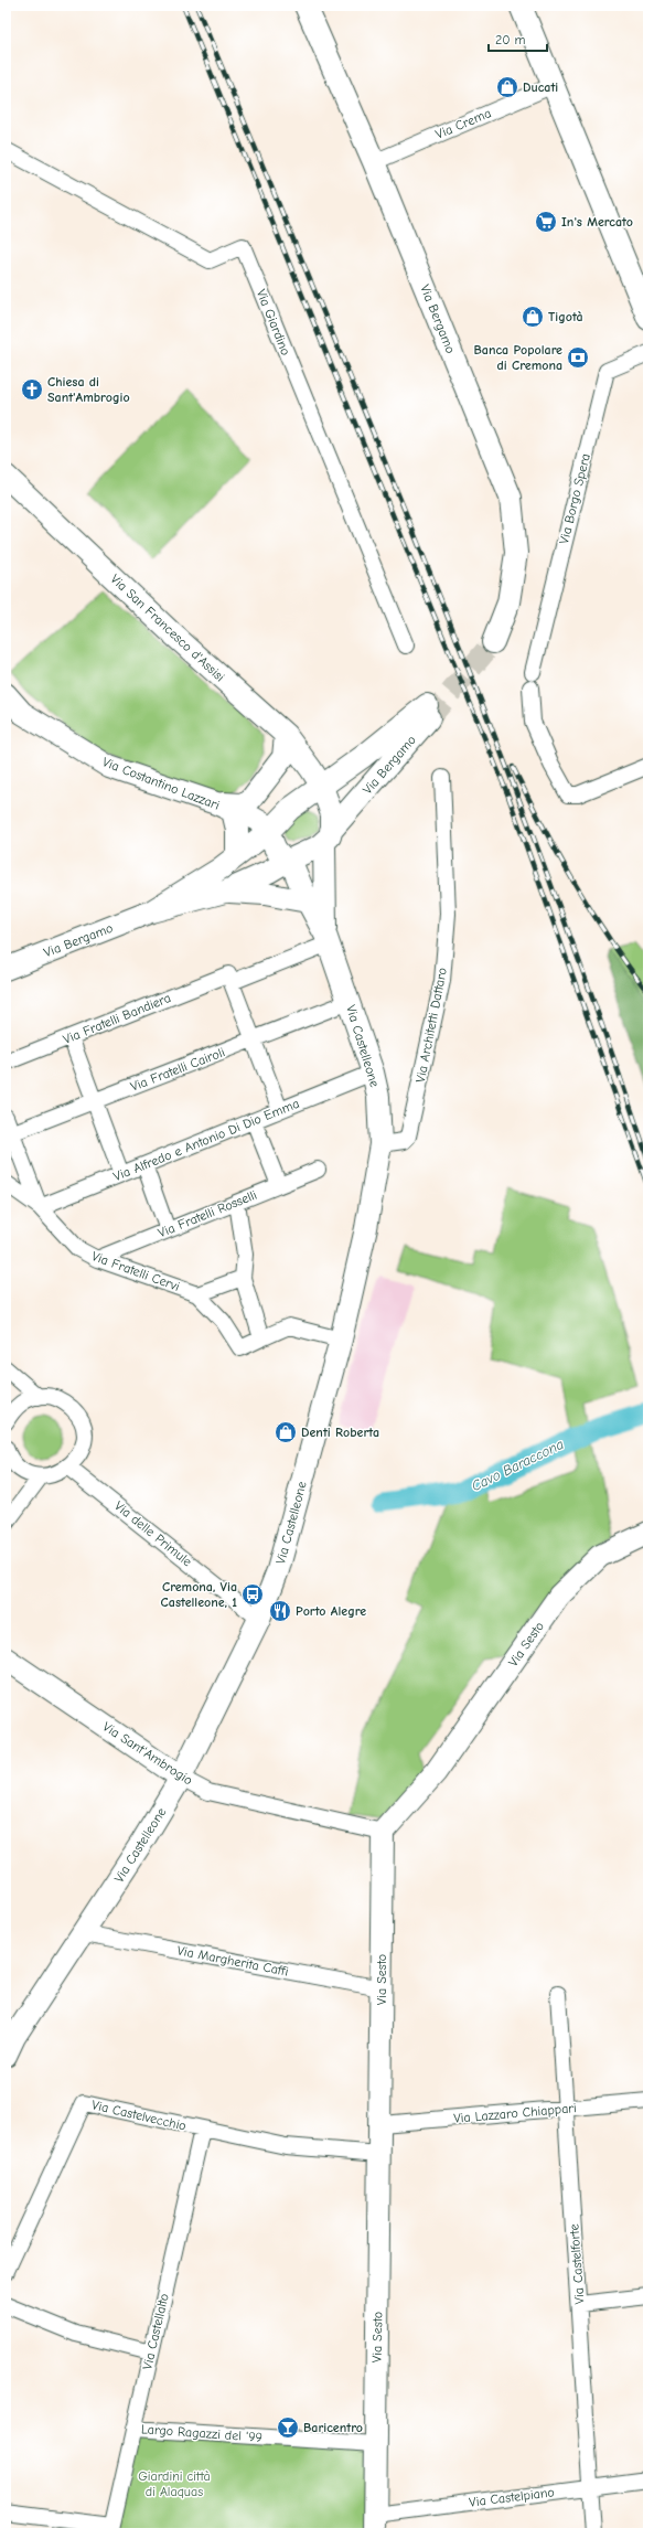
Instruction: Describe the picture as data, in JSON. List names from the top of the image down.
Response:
{
  "streets": {
    "main road": [
      "Via Bergamo",
      "Via San Francesco d'Assisi",
      "Via Costantino Lazzari",
      "Via Castelleone",
      "Via Sesto",
      "Via Sant'Ambrogio"
    ],
    "street": [
      "Via Crema",
      "Via Giardino",
      "Via Borgo Spera",
      "Via Fratelli Bandiera",
      "Via Architetti Dattaro",
      "Via Fratelli Cairoli",
      "Via Alfredo e Antonio Di Dio Emma",
      "Via Fratelli Rosselli",
      "Via Fratelli Cervi",
      "Via delle Primule",
      "Via Margherita Caffi",
      "Via Lazzaro Chiappari",
      "Via Castelvecchio",
      "Via Castelforte",
      "Via Castellalto",
      "Largo Ragazzi del '99",
      "Via Castelpiano"
    ]
  },
  "crossings": [
    ["Via Crema", "Via Bergamo"],
    ["Via Bergamo", "Via San Francesco d'Assisi"],
    ["Via Bergamo", "Via Costantino Lazzari"],
    ["Via Bergamo", "Via Castelleone"],
    ["Via San Francesco d'Assisi", "Via Costantino Lazzari"],
    ["Via San Francesco d'Assisi", "Via Castelleone"],
    ["Via Costantino Lazzari", "Via Castelleone"],
    ["Via Fratelli Bandiera", "Via Castelleone"],
    ["Via Architetti Dattaro", "Via Castelleone"],
    ["Via Castelleone", "Via Fratelli Cairoli"],
    ["Via Castelleone", "Via Alfredo e Antonio Di Dio Emma"],
    ["Via Castelleone", "Via Fratelli Cervi"],
    ["Via Castelleone", "Via delle Primule"],
    ["Via Castelleone", "Via Sant'Ambrogio"],
    ["Via Castelleone", "Via Margherita Caffi"],
    ["Via Fratelli Cairoli", "Via Fratelli Cervi"],
    ["Via Alfredo e Antonio Di Dio Emma", "Via Fratelli Cervi"],
    ["Via Fratelli Rosselli", "Via Fratelli Cervi"],
    ["Via Sesto", "Via Sant'Ambrogio"],
    ["Via Sesto", "Via Margherita Caffi"],
    ["Via Sesto", "Via Lazzaro Chiappari"],
    ["Via Sesto", "Via Castelvecchio"],
    ["Via Sesto", "Largo Ragazzi del '99"],
    ["Via Sesto", "Via Castelpiano"],
    ["Via Lazzaro Chiappari", "Via Castelforte"],
    ["Via Castelvecchio", "Via Castellalto"],
    ["Via Castelforte", "Via Castelpiano"],
    ["Via Castellalto", "Largo Ragazzi del '99"]
  ],
  "water": ["Cavo Baraccona"],
  "parks": ["Giardini città di Alaquas"],
  "places": {
    "shop": ["Ducati", "Tigotà", "Denti Roberta"],
    "supermarket": ["In's Mercato"],
    "bank": ["Banca Popolare di Cremona"],
    "church": ["Chiesa di Sant'Ambrogio"],
    "bus stop": ["Cremona, Via Castelleone, 1"],
    "restaurant": ["Porto Alegre"],
    "bar": ["Baricentro"]
  },
  "scale_bar": "20 m"
}
